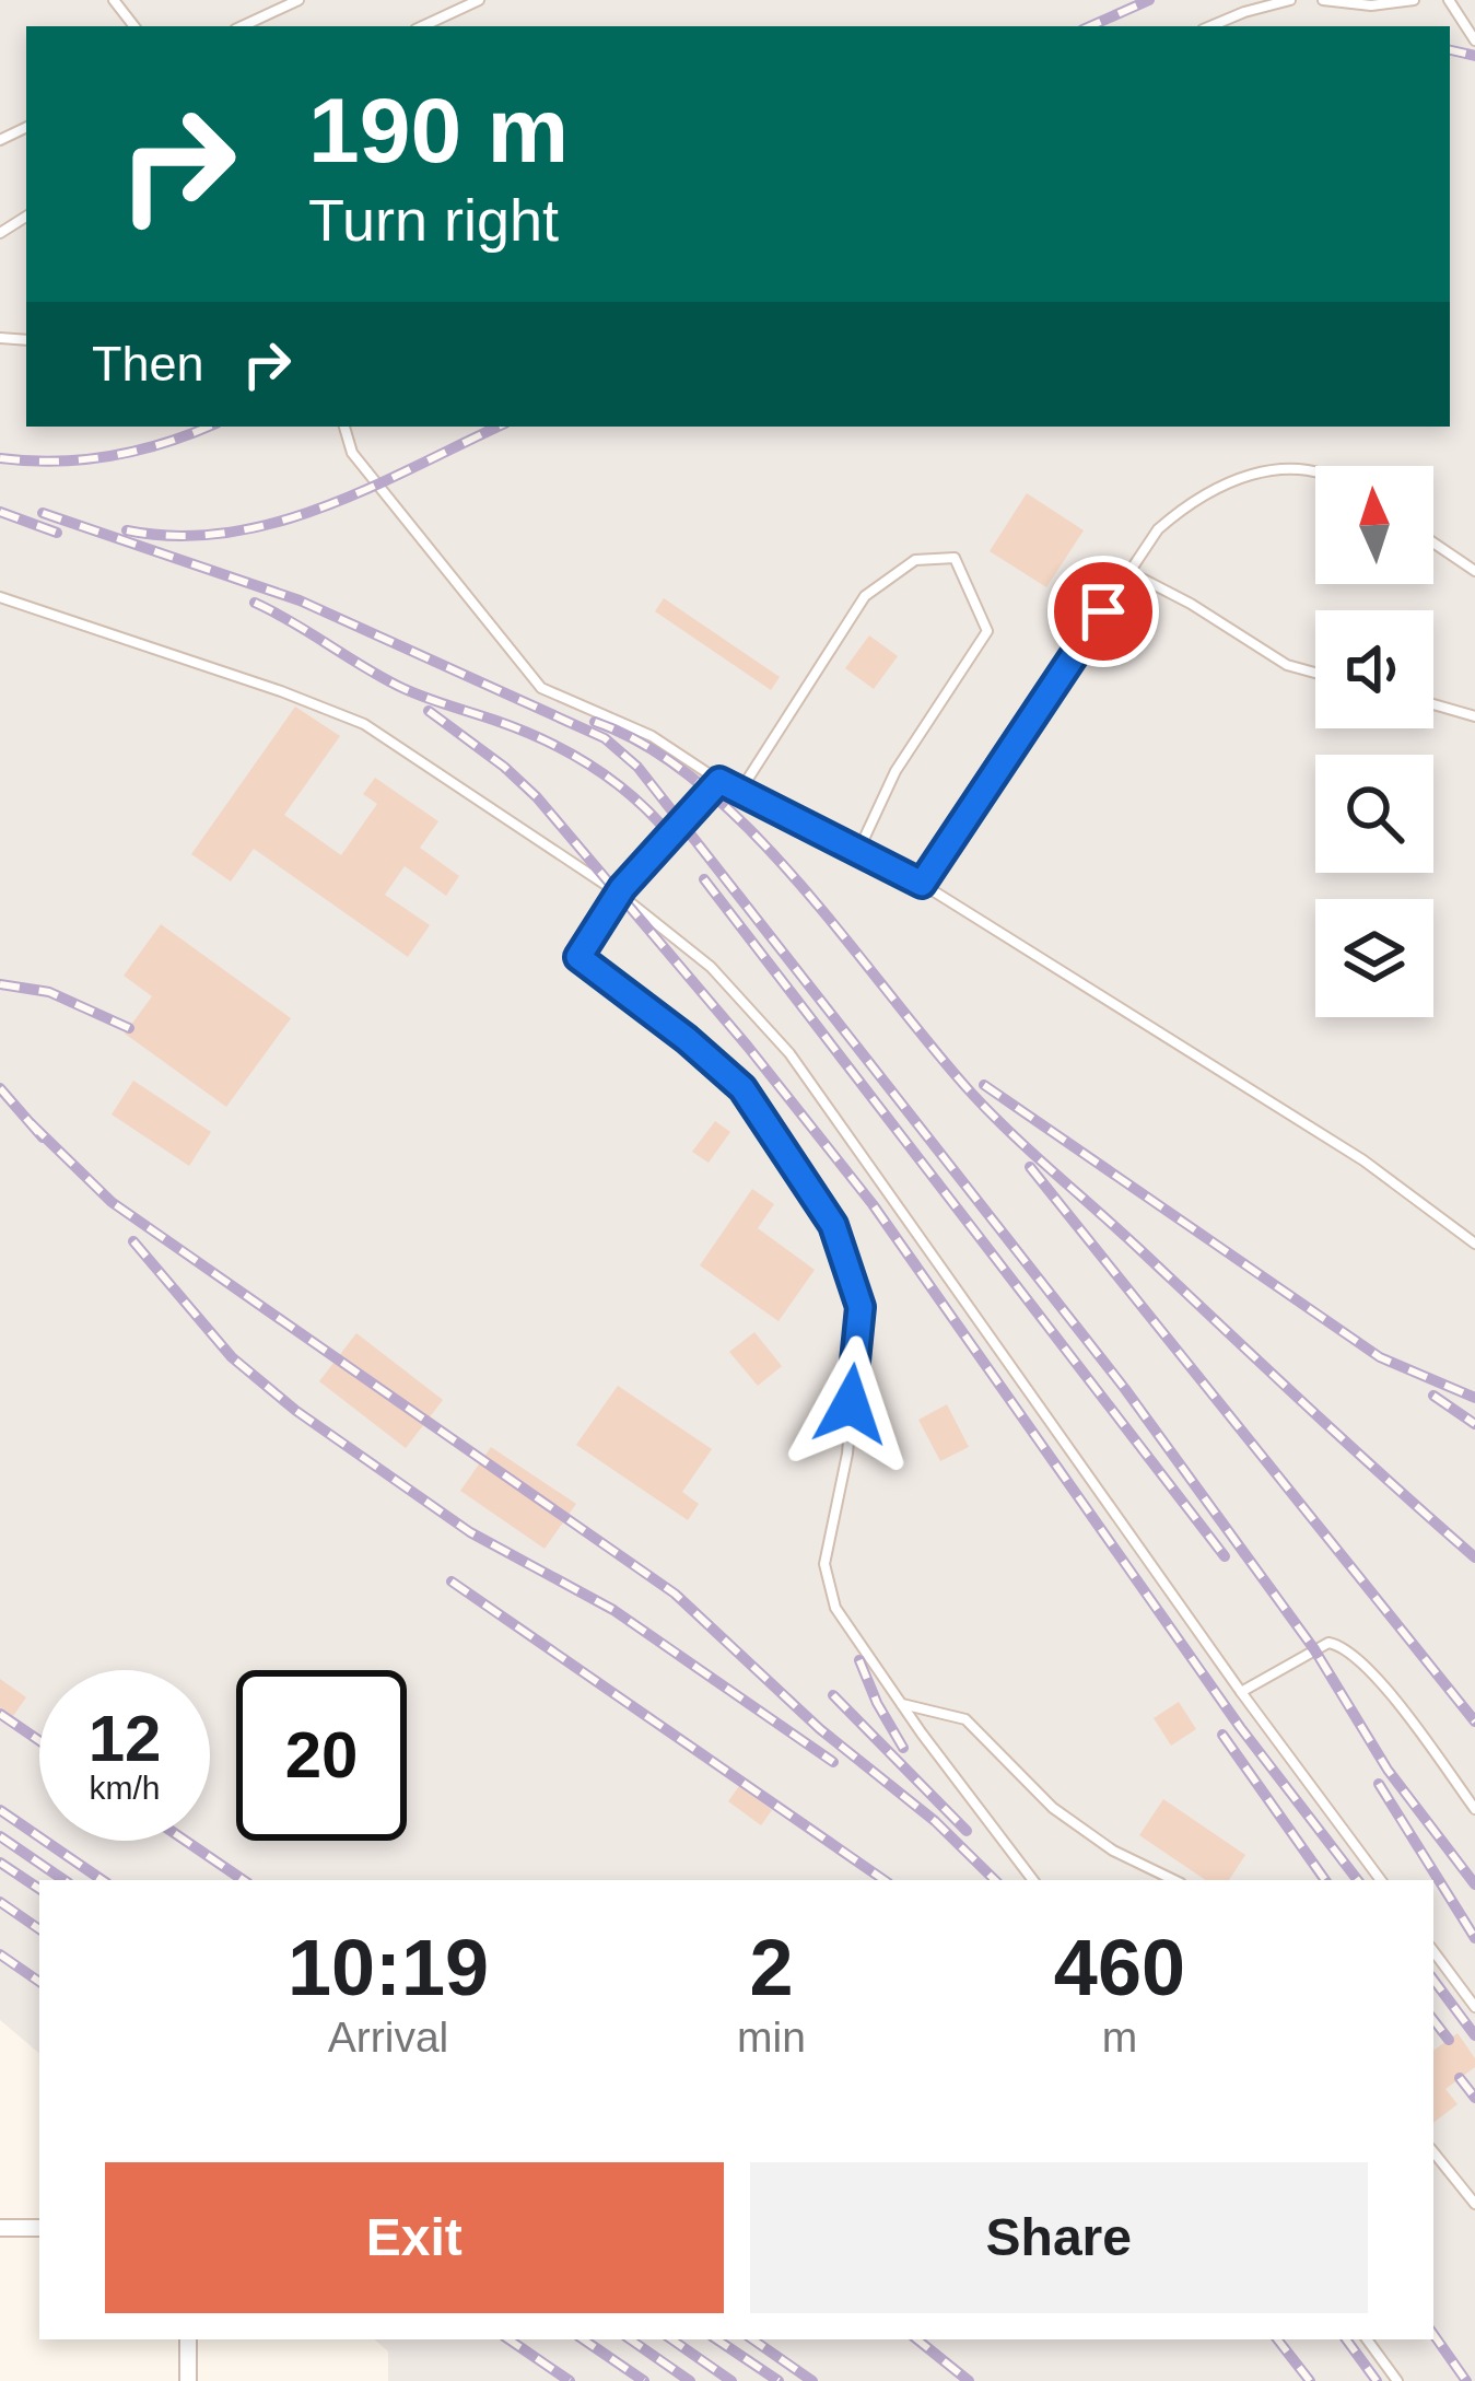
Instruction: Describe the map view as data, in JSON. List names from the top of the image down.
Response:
{
  "north": "top",
  "page": {
    "turn": ["190 m", "Turn right"],
    "then": "Then",
    "speed": "12 km/h",
    "limit": "20",
    "eta": [
      "10:19",
      "Arrival",
      "2",
      "min",
      "460",
      "m"
    ],
    "buttons": ["Exit", "Share"]
  }
}
